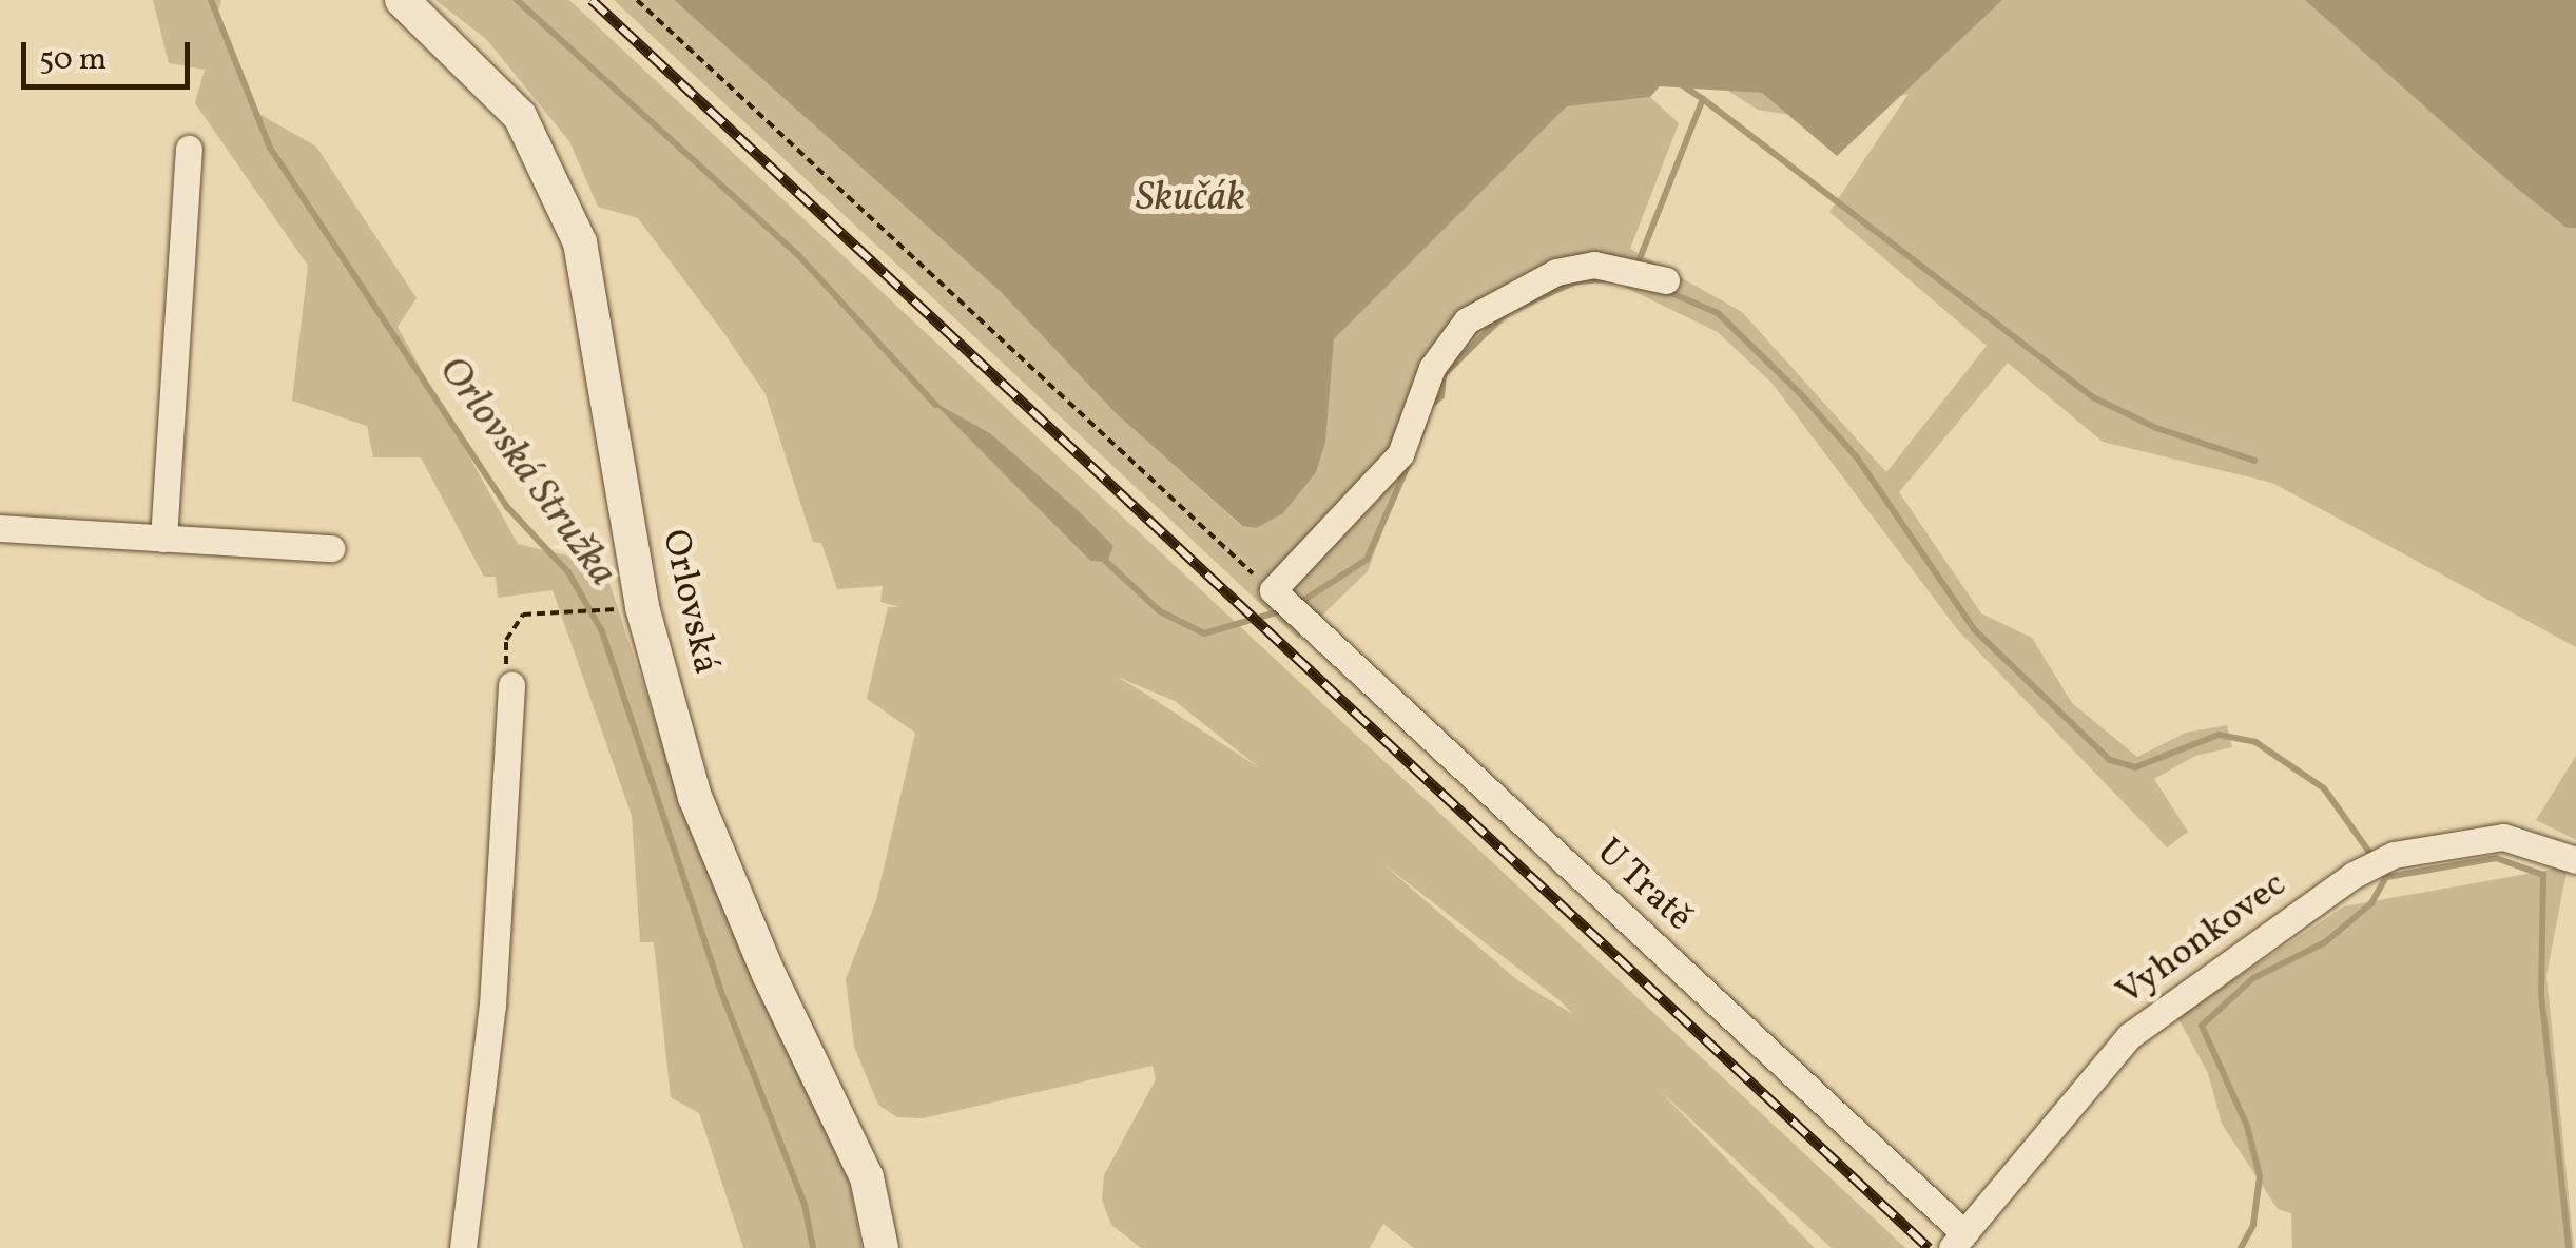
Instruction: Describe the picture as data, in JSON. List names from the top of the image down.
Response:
{
  "streets": {
    "main road": ["Orlovská"],
    "street": ["U Tratě", "Vyhonkovec"]
  },
  "crossings": [
    ["U Tratě", "Vyhonkovec"]
  ],
  "water": ["Skučák", "Orlovská Stružka"],
  "scale_bar": "50 m"
}
